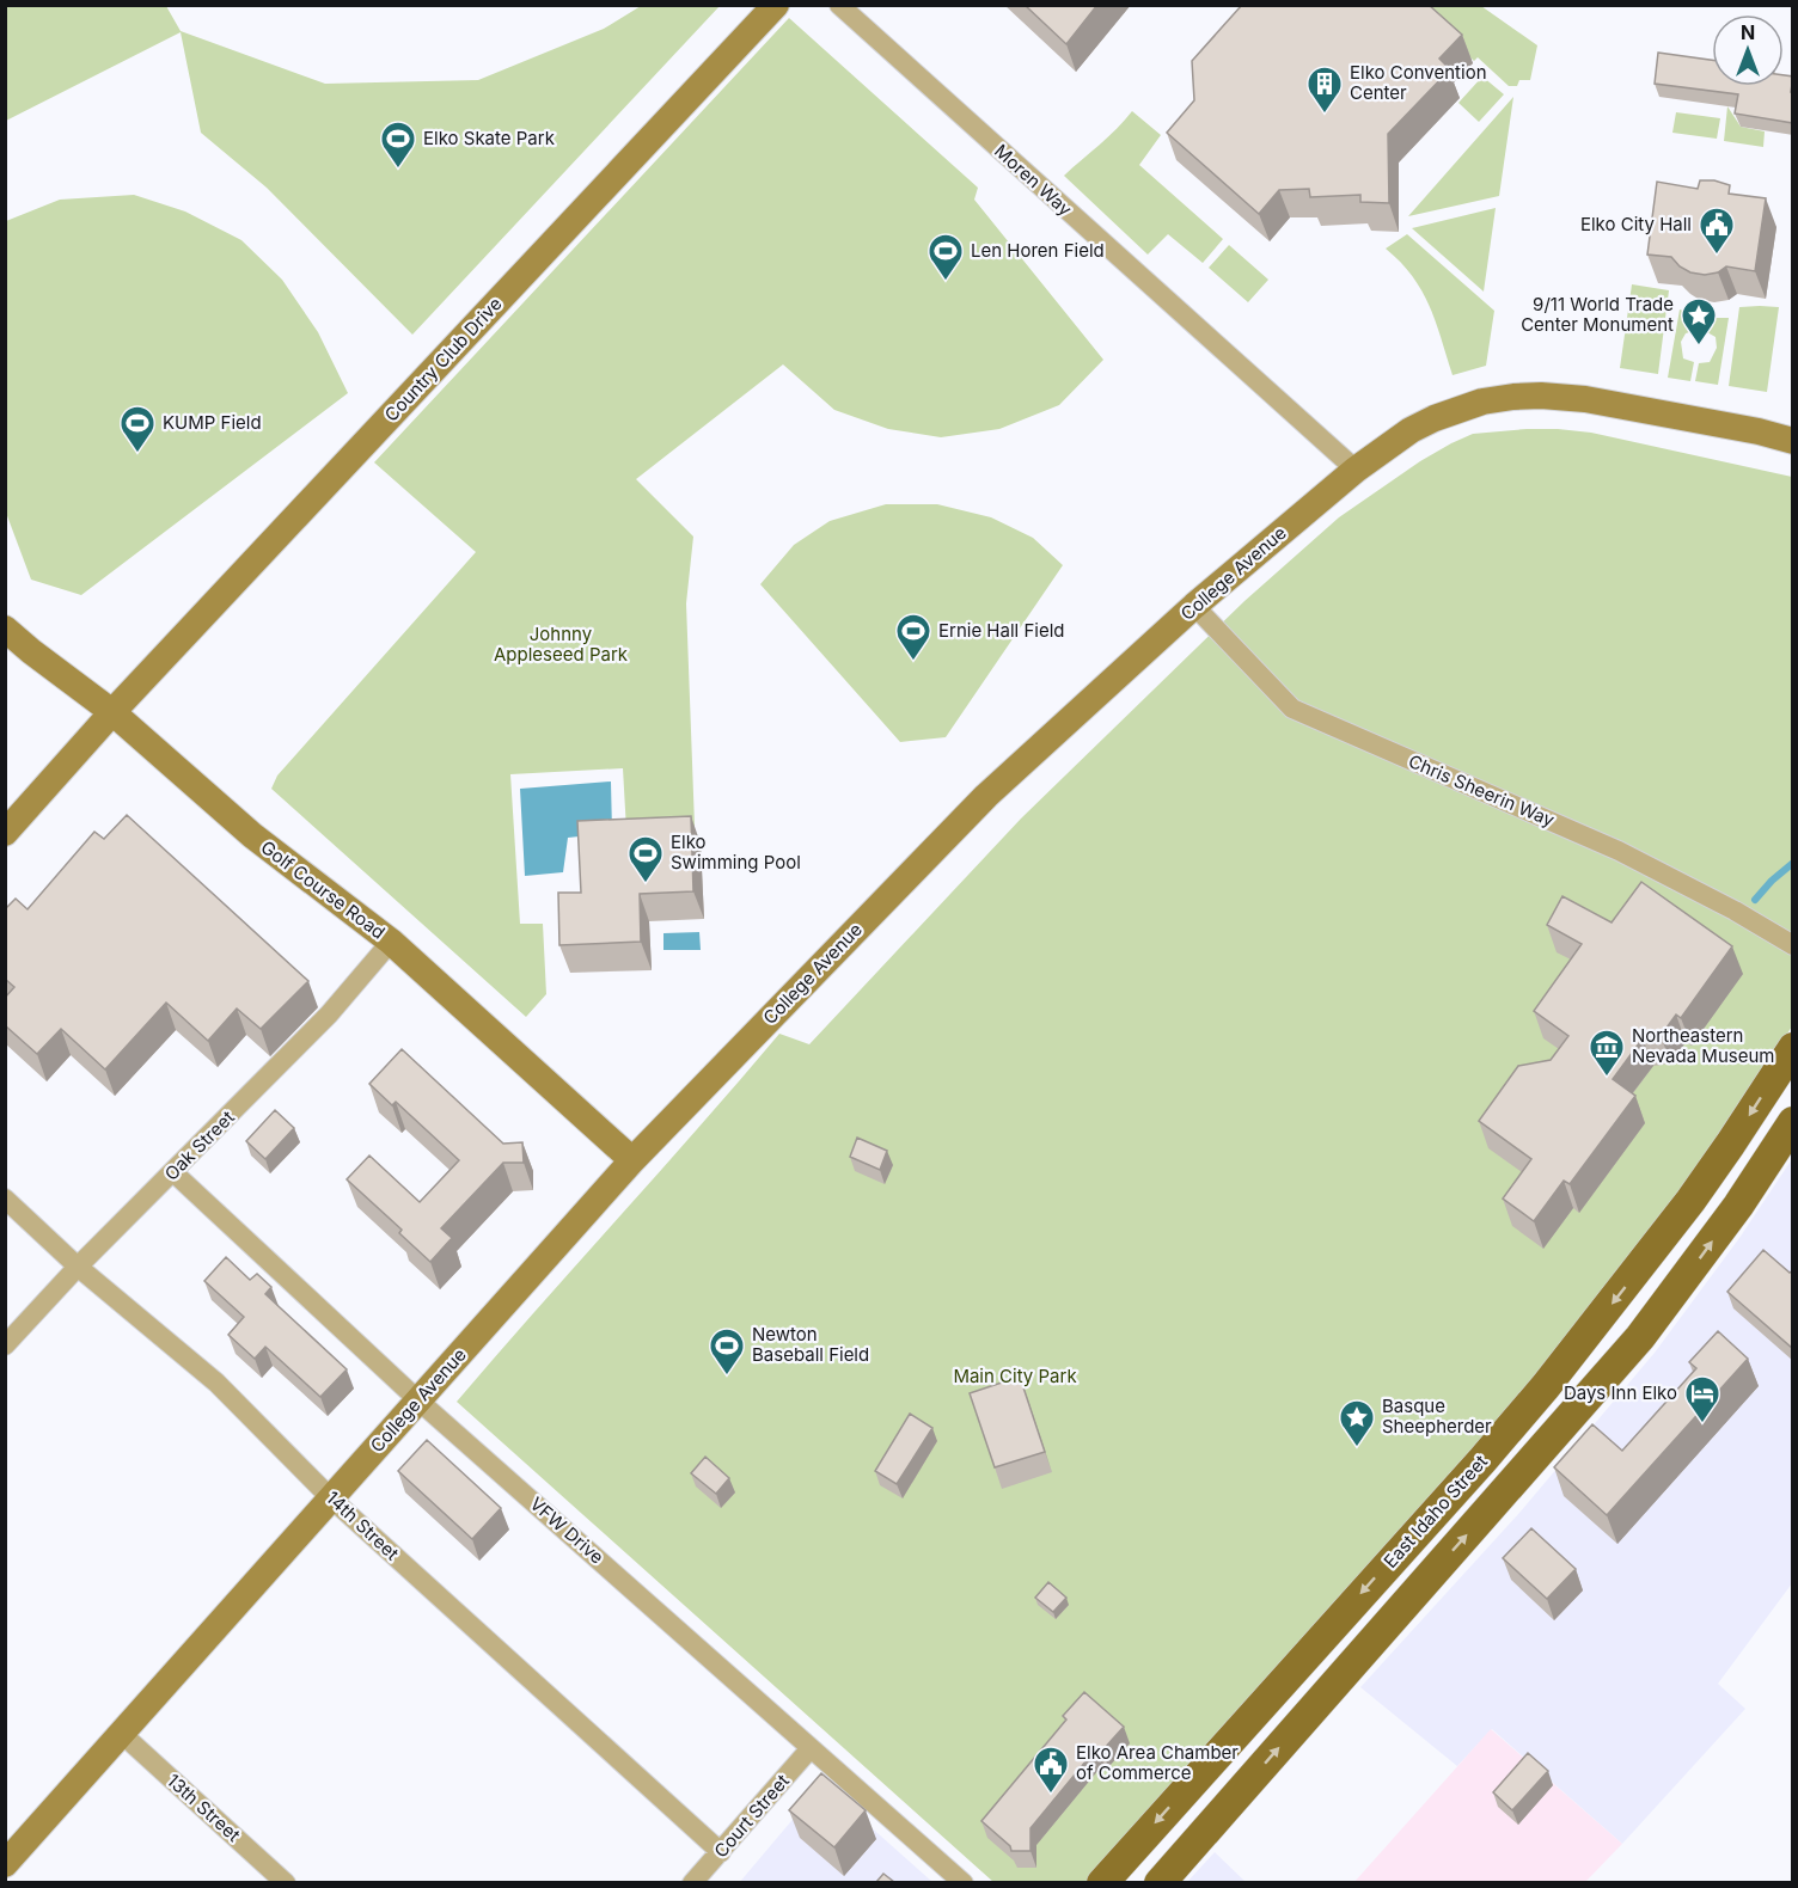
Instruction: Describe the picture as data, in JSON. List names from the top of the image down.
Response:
{
  "streets": {
    "main road": ["East Idaho Street"],
    "street": [
      "Moren Way",
      "Country Club Drive",
      "College Avenue",
      "Chris Sheerin Way",
      "Golf Course Road",
      "Oak Street",
      "14th Street",
      "VFW Drive",
      "13th Street",
      "Court Street"
    ]
  },
  "crossings": [
    ["Moren Way", "College Avenue"],
    ["Country Club Drive", "Golf Course Road"],
    ["College Avenue", "Chris Sheerin Way"],
    ["College Avenue", "Golf Course Road"],
    ["College Avenue", "14th Street"],
    ["College Avenue", "VFW Drive"],
    ["College Avenue", "13th Street"],
    ["Golf Course Road", "Oak Street"],
    ["Oak Street", "14th Street"],
    ["Oak Street", "VFW Drive"],
    ["14th Street", "Court Street"],
    ["VFW Drive", "Court Street"]
  ],
  "parks": ["Johnny Appleseed Park", "Main City Park"],
  "places": {
    "building": ["Elko Convention Center"],
    "sports": [
      "Elko Skate Park",
      "Len Horen Field",
      "KUMP Field",
      "Ernie Hall Field",
      "Elko Swimming Pool",
      "Newton Baseball Field"
    ],
    "public building": ["Elko City Hall", "Elko Area Chamber of Commerce"],
    "place": ["9/11 World Trade Center Monument", "Basque Sheepherder"],
    "museum": ["Northeastern Nevada Museum"],
    "hotel": ["Days Inn Elko"]
  },
  "north": "top"
}
